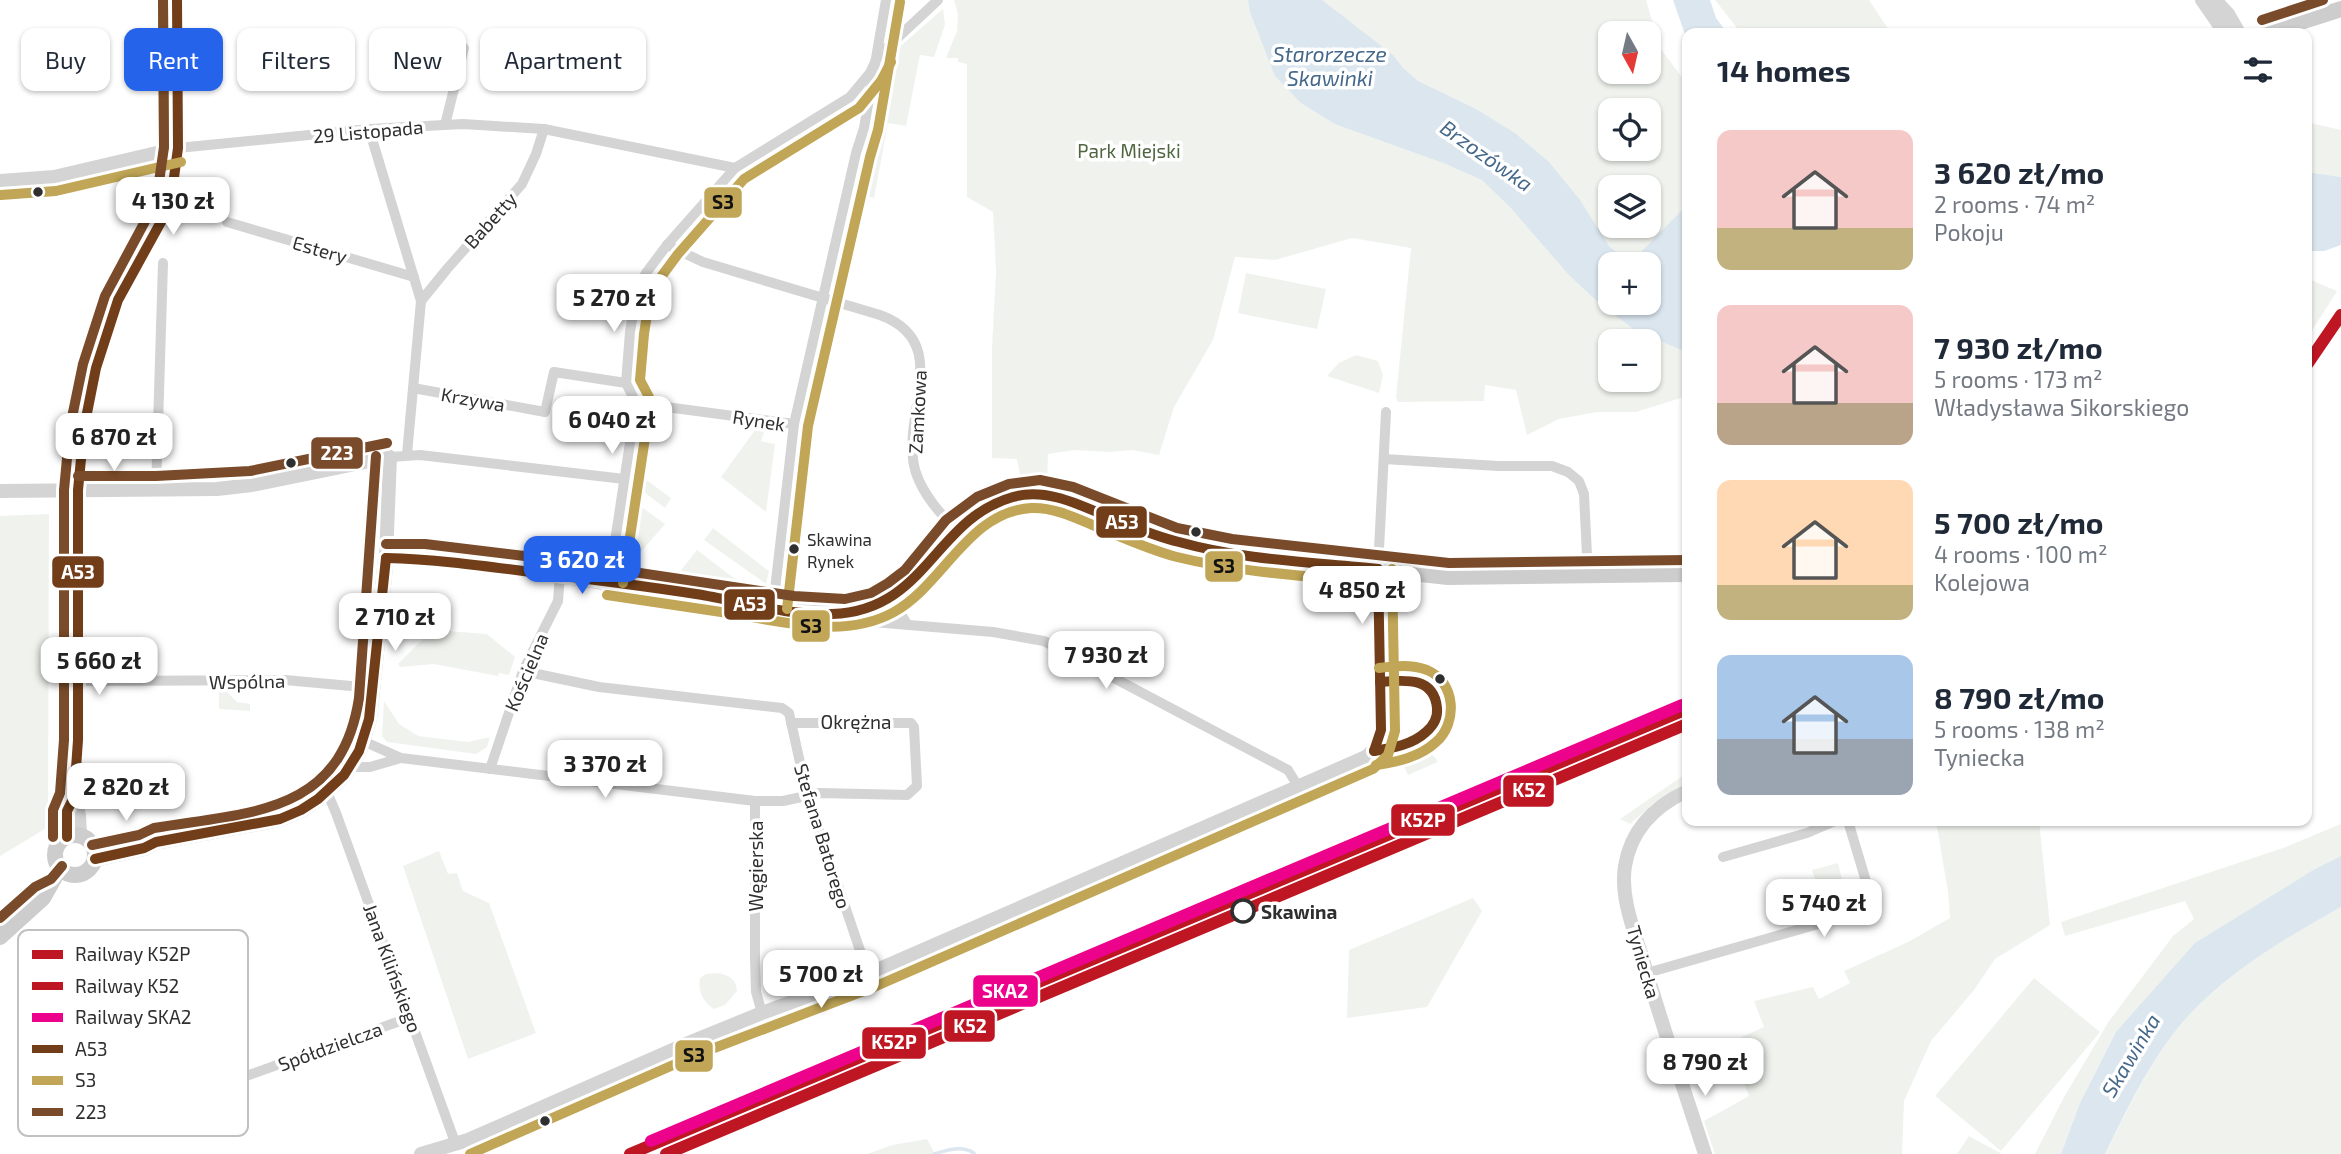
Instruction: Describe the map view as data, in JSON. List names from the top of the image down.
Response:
{
  "streets": {
    "street": [
      "29 Listopada",
      "Babetty",
      "Estery",
      "Krzywa",
      "Zamkowa",
      "Rynek",
      "Kościelna",
      "Wspólna",
      "Okrężna",
      "Stefana Batorego",
      "Węgierska",
      "Tyniecka",
      "Jana Kilińskiego",
      "Spółdzielcza"
    ]
  },
  "crossings": [
    ["29 Listopada", "Babetty"],
    ["Okrężna", "Stefana Batorego"],
    ["Jana Kilińskiego", "Spółdzielcza"]
  ],
  "water": ["Starorzecze Skawinki", "Brzozówka", "Skawinka"],
  "parks": ["Park Miejski"],
  "places": ["Skawina Rynek", "Skawina"],
  "lines": [
    "transit line A53",
    "transit line S3",
    "transit line 223",
    "rail line K52P",
    "rail line SKA2",
    "rail line K52"
  ],
  "legend": [
    "Railway K52P",
    "Railway K52",
    "Railway SKA2",
    "A53",
    "S3",
    "223"
  ],
  "north": "bottom",
  "page": {
    "map_buttons": ["+", "−"],
    "chip": [
      "Buy",
      "Rent",
      "Filters",
      "New",
      "Apartment"
    ],
    "heading": "14 homes",
    "list": [
      {
        "name": "3 620 zł/mo",
        "note": "2 rooms · 74 m² · Pokoju"
      },
      {
        "name": "7 930 zł/mo",
        "note": "5 rooms · 173 m² · Władysława Sikorskiego"
      },
      {
        "name": "5 700 zł/mo",
        "note": "4 rooms · 100 m² · Kolejowa"
      },
      {
        "name": "8 790 zł/mo",
        "note": "5 rooms · 138 m² · Tyniecka"
      }
    ],
    "price": [
      "4 130 zł",
      "5 270 zł",
      "6 040 zł",
      "6 870 zł",
      "3 620 zł",
      "4 850 zł",
      "2 710 zł",
      "7 930 zł",
      "5 660 zł",
      "3 370 zł",
      "2 820 zł",
      "5 740 zł",
      "5 700 zł",
      "8 790 zł"
    ]
  }
}
